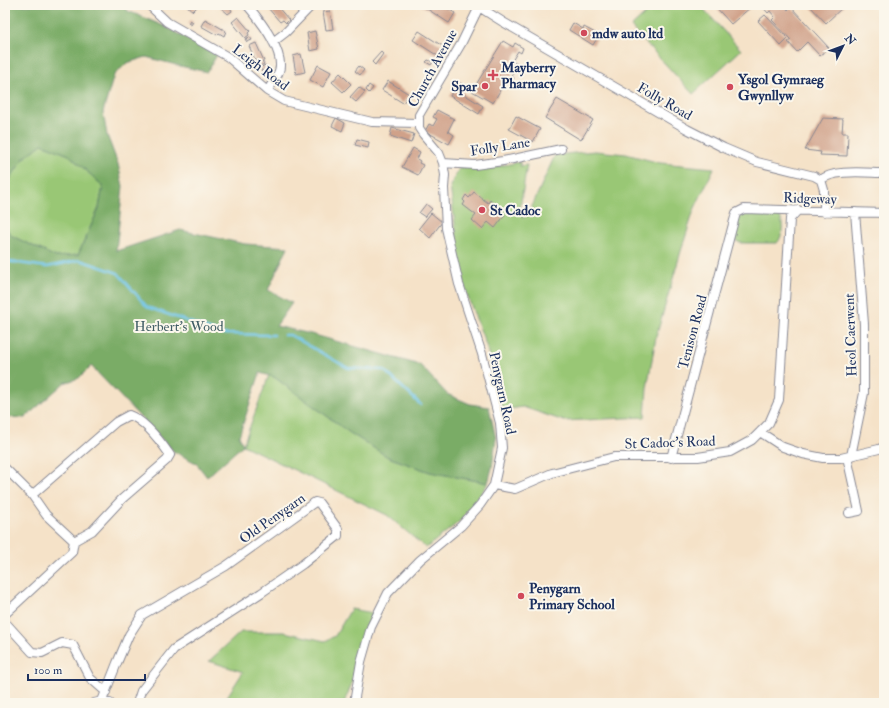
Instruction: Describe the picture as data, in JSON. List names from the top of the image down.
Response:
{
  "streets": {
    "street": [
      "Leigh Road",
      "Church Avenue",
      "Folly Road",
      "Folly Lane",
      "Ridgeway",
      "Tenison Road",
      "Heol Caerwent",
      "Penygarn Road",
      "St Cadoc's Road",
      "Old Penygarn"
    ]
  },
  "crossings": [
    ["Leigh Road", "Church Avenue"],
    ["Leigh Road", "Penygarn Road"],
    ["Church Avenue", "Folly Road"],
    ["Church Avenue", "Penygarn Road"],
    ["Folly Lane", "Penygarn Road"],
    ["Ridgeway", "Tenison Road"],
    ["Ridgeway", "Heol Caerwent"],
    ["Ridgeway", "St Cadoc's Road"],
    ["Tenison Road", "St Cadoc's Road"],
    ["Penygarn Road", "St Cadoc's Road"]
  ],
  "parks": ["Herbert's Wood"],
  "places": {
    "other": [
      "mdw auto ltd",
      "Spar",
      "Ysgol Gymraeg Gwynllyw",
      "St Cadoc",
      "Penygarn Primary School"
    ],
    "health": ["Mayberry Pharmacy"]
  },
  "scale_bar": "100 m",
  "north": "top right"
}
